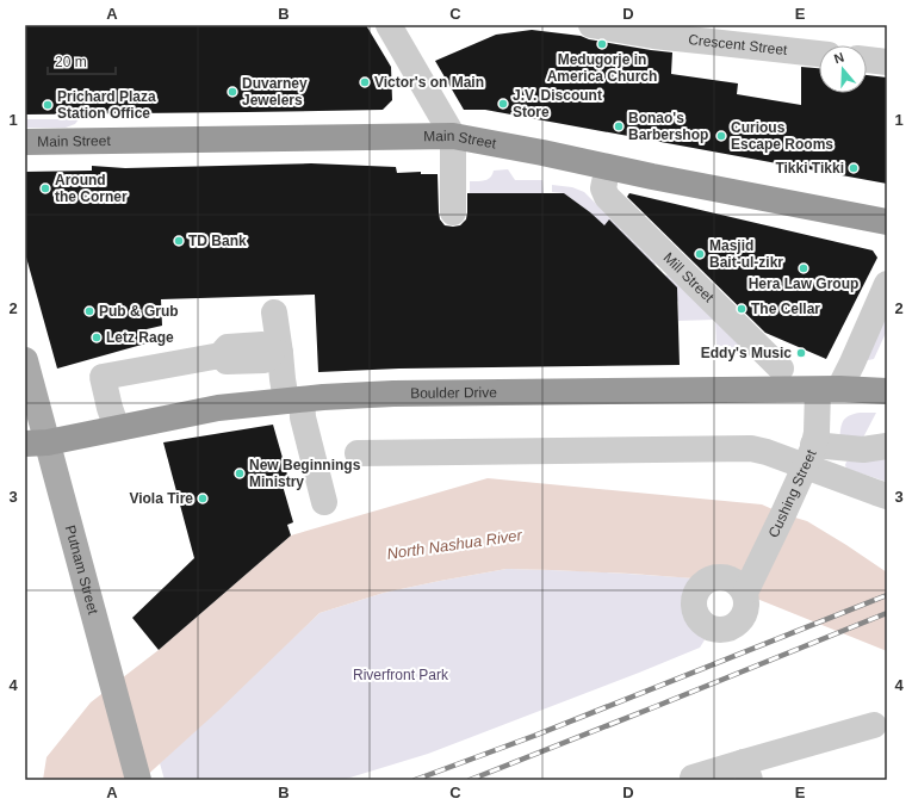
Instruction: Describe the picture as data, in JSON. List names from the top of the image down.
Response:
{
  "streets": {
    "highway": ["Main Street", "Boulder Drive"],
    "main road": ["Putnam Street"],
    "street": ["Crescent Street", "Mill Street", "Cushing Street"]
  },
  "crossings": [
    ["Boulder Drive", "Cushing Street"],
    ["Boulder Drive", "Putnam Street"]
  ],
  "water": ["North Nashua River"],
  "parks": ["Riverfront Park"],
  "places": [
    "Medugorje in America Church",
    "Victor's on Main",
    "Duvarney Jewelers",
    "J.V. Discount Store",
    "Prichard Plaza Station Office",
    "Bonao's Barbershop",
    "Curious Escape Rooms",
    "Tikki Tikki",
    "Around the Corner",
    "TD Bank",
    "Masjid Bait-ul-zikr",
    "Hera Law Group",
    "The Cellar",
    "Pub & Grub",
    "Letz Rage",
    "Eddy's Music",
    "New Beginnings Ministry",
    "Viola Tire"
  ],
  "scale_bar": "20 m",
  "north": "top",
  "grid": {
    "columns": [
      "A",
      "B",
      "C",
      "D",
      "E"
    ],
    "rows": [
      "1",
      "2",
      "3",
      "4"
    ]
  }
}
